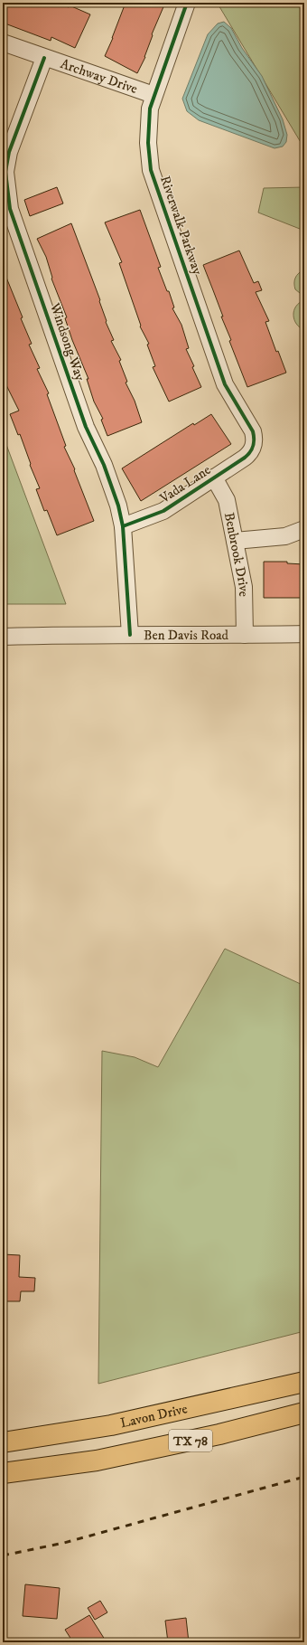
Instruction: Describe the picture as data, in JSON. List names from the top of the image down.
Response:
{
  "streets": {
    "main road": ["Lavon Drive", "TX 78"],
    "street": [
      "Archway Drive",
      "Riverwalk Parkway",
      "Windsong Way",
      "Vada Lane",
      "Benbrook Drive",
      "Ben Davis Road"
    ]
  },
  "crossings": [
    ["Archway Drive", "Riverwalk Parkway"],
    ["Archway Drive", "Windsong Way"],
    ["Riverwalk Parkway", "Vada Lane"],
    ["Windsong Way", "Vada Lane"],
    ["Windsong Way", "Ben Davis Road"],
    ["Vada Lane", "Benbrook Drive"],
    ["Benbrook Drive", "Ben Davis Road"]
  ]
}
